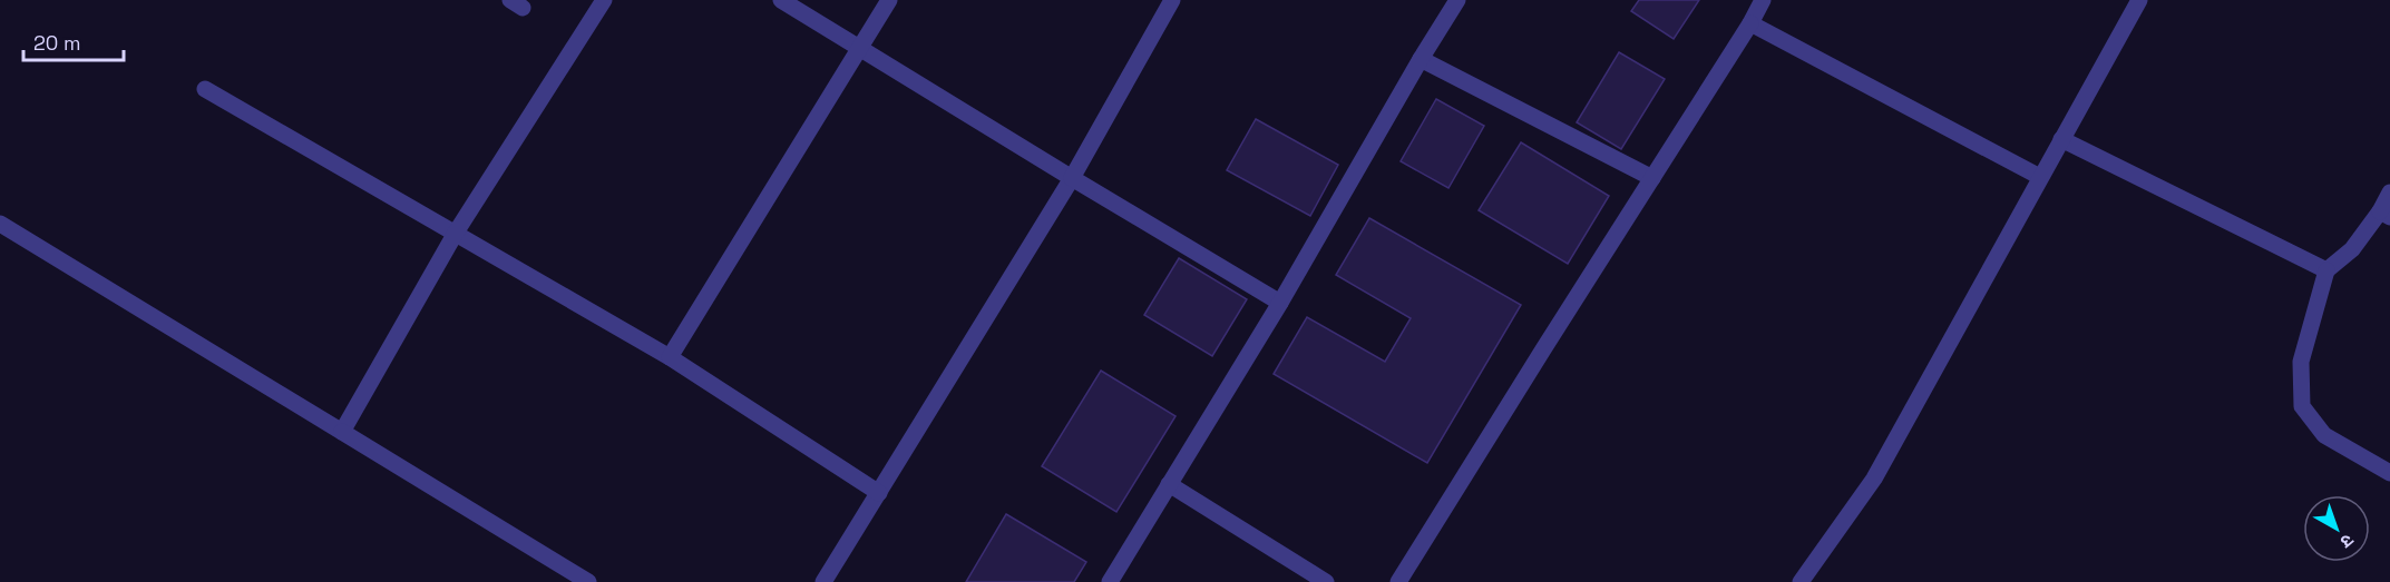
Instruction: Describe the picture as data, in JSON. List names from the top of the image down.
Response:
{
  "scale_bar": "20 m",
  "north": "bottom right"
}
